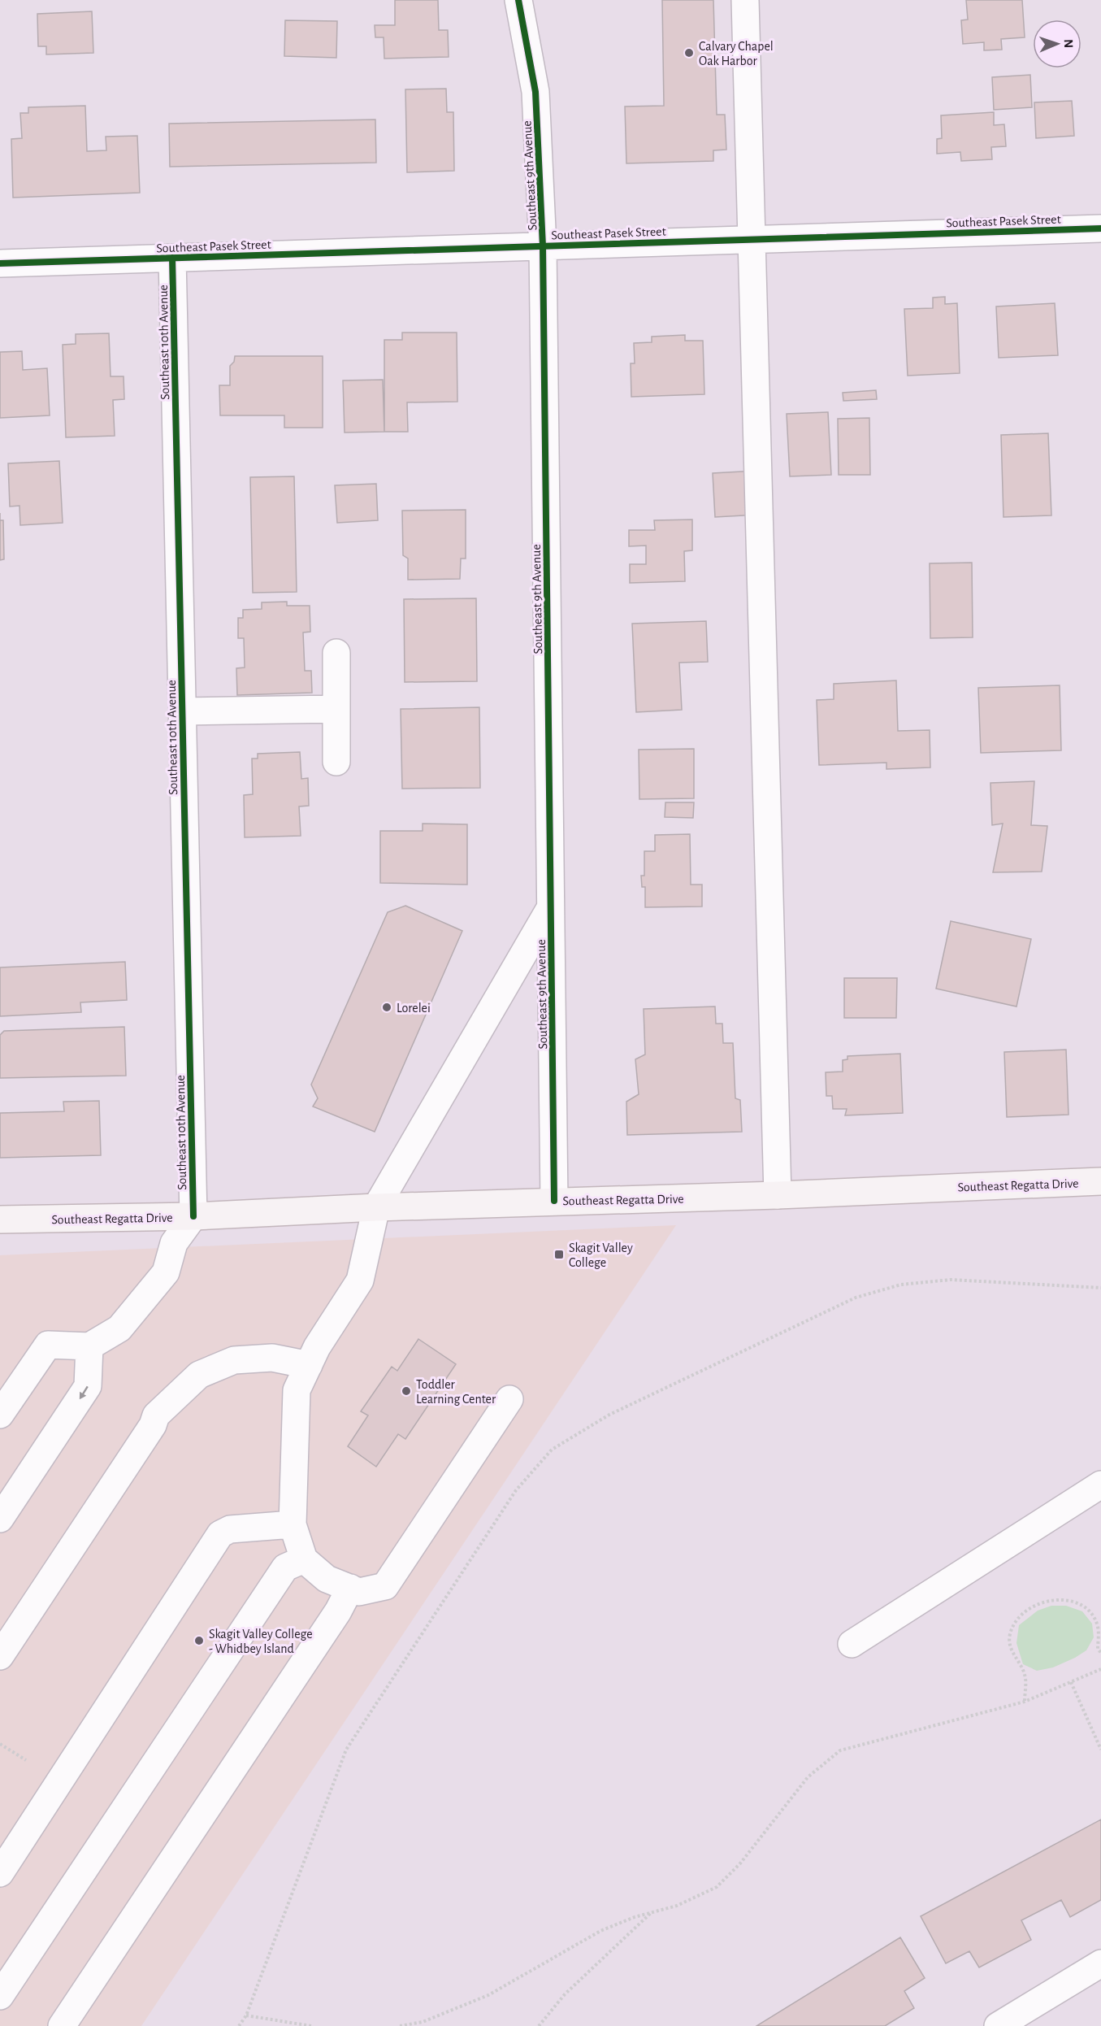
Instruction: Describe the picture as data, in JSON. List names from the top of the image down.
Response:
{
  "streets": {
    "main road": ["Southeast Regatta Drive"],
    "street": ["Southeast 9th Avenue", "Southeast Pasek Street", "Southeast 10th Avenue"]
  },
  "crossings": [
    ["Southeast 9th Avenue", "Southeast Pasek Street"],
    ["Southeast 9th Avenue", "Southeast Regatta Drive"],
    ["Southeast Pasek Street", "Southeast 10th Avenue"],
    ["Southeast 10th Avenue", "Southeast Regatta Drive"]
  ],
  "places": {
    "other": [
      "Calvary Chapel Oak Harbor",
      "Lorelei",
      "Toddler Learning Center",
      "Skagit Valley College - Whidbey Island"
    ],
    "transit": ["Skagit Valley College"]
  },
  "north": "right"
}
